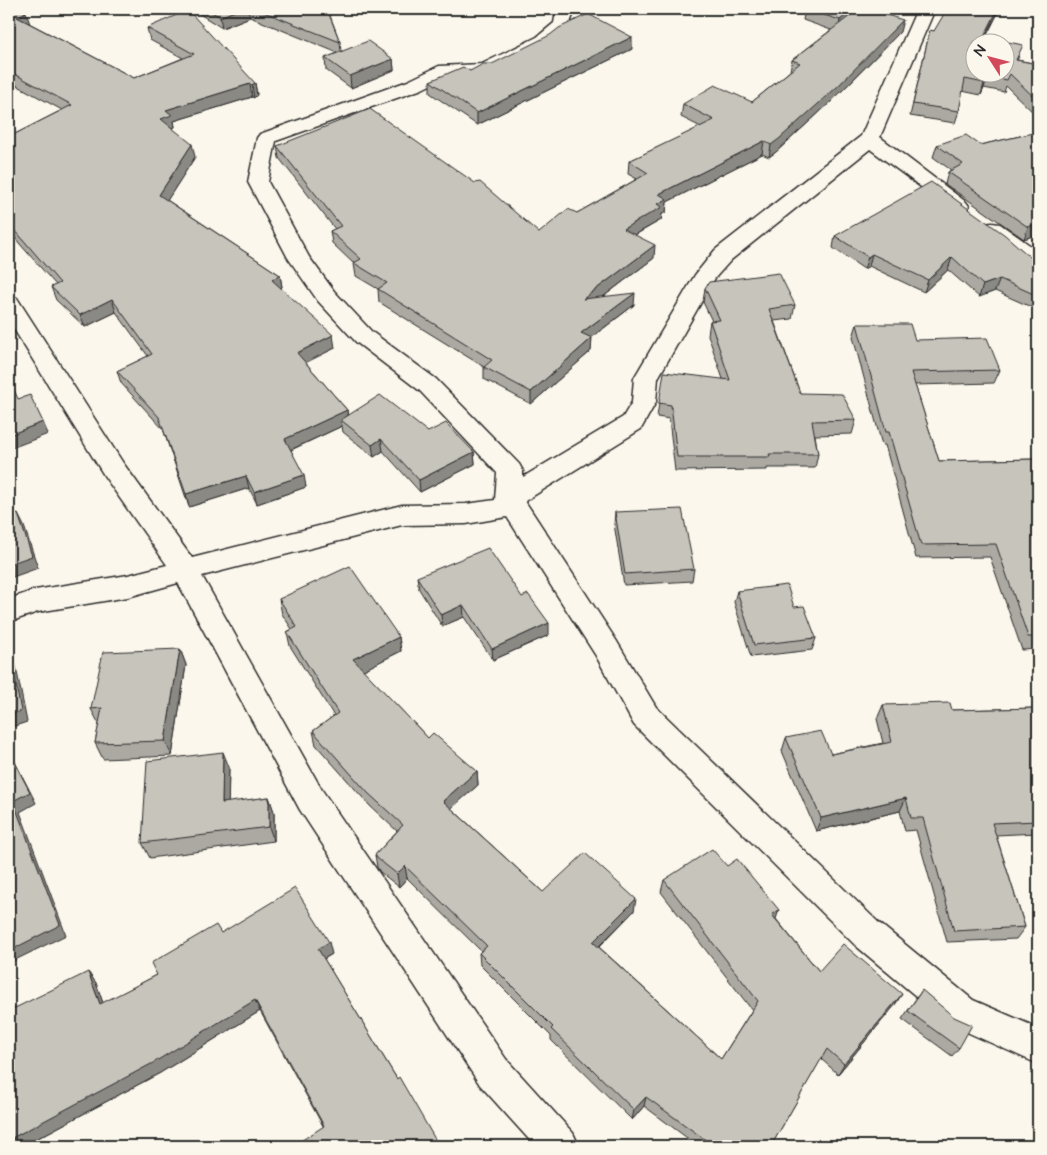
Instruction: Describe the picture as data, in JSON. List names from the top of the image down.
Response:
{
  "north": "top left"
}
